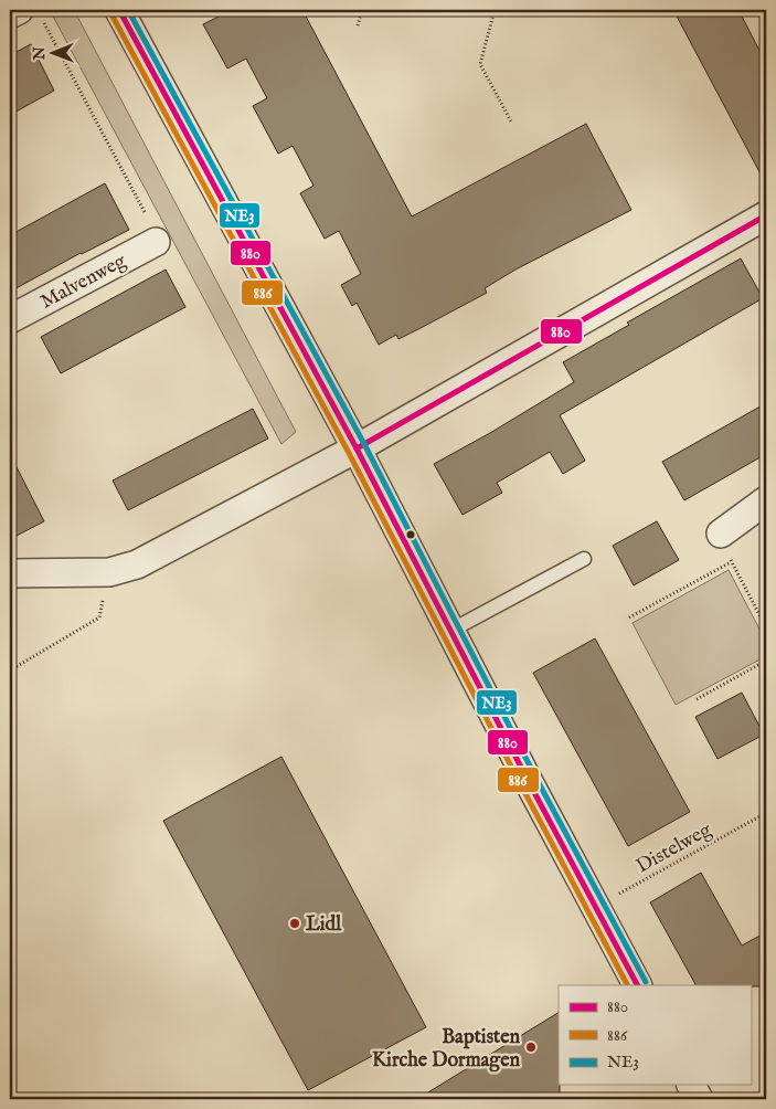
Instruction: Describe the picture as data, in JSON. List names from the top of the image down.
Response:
{
  "streets": {
    "street": ["Malvenweg"],
    "path": ["Distelweg"]
  },
  "places": ["Lidl", "Baptisten Kirche Dormagen"],
  "lines": ["transit line 880", "transit line NE3", "transit line 886"],
  "legend": ["880", "886", "NE3"],
  "north": "left"
}
